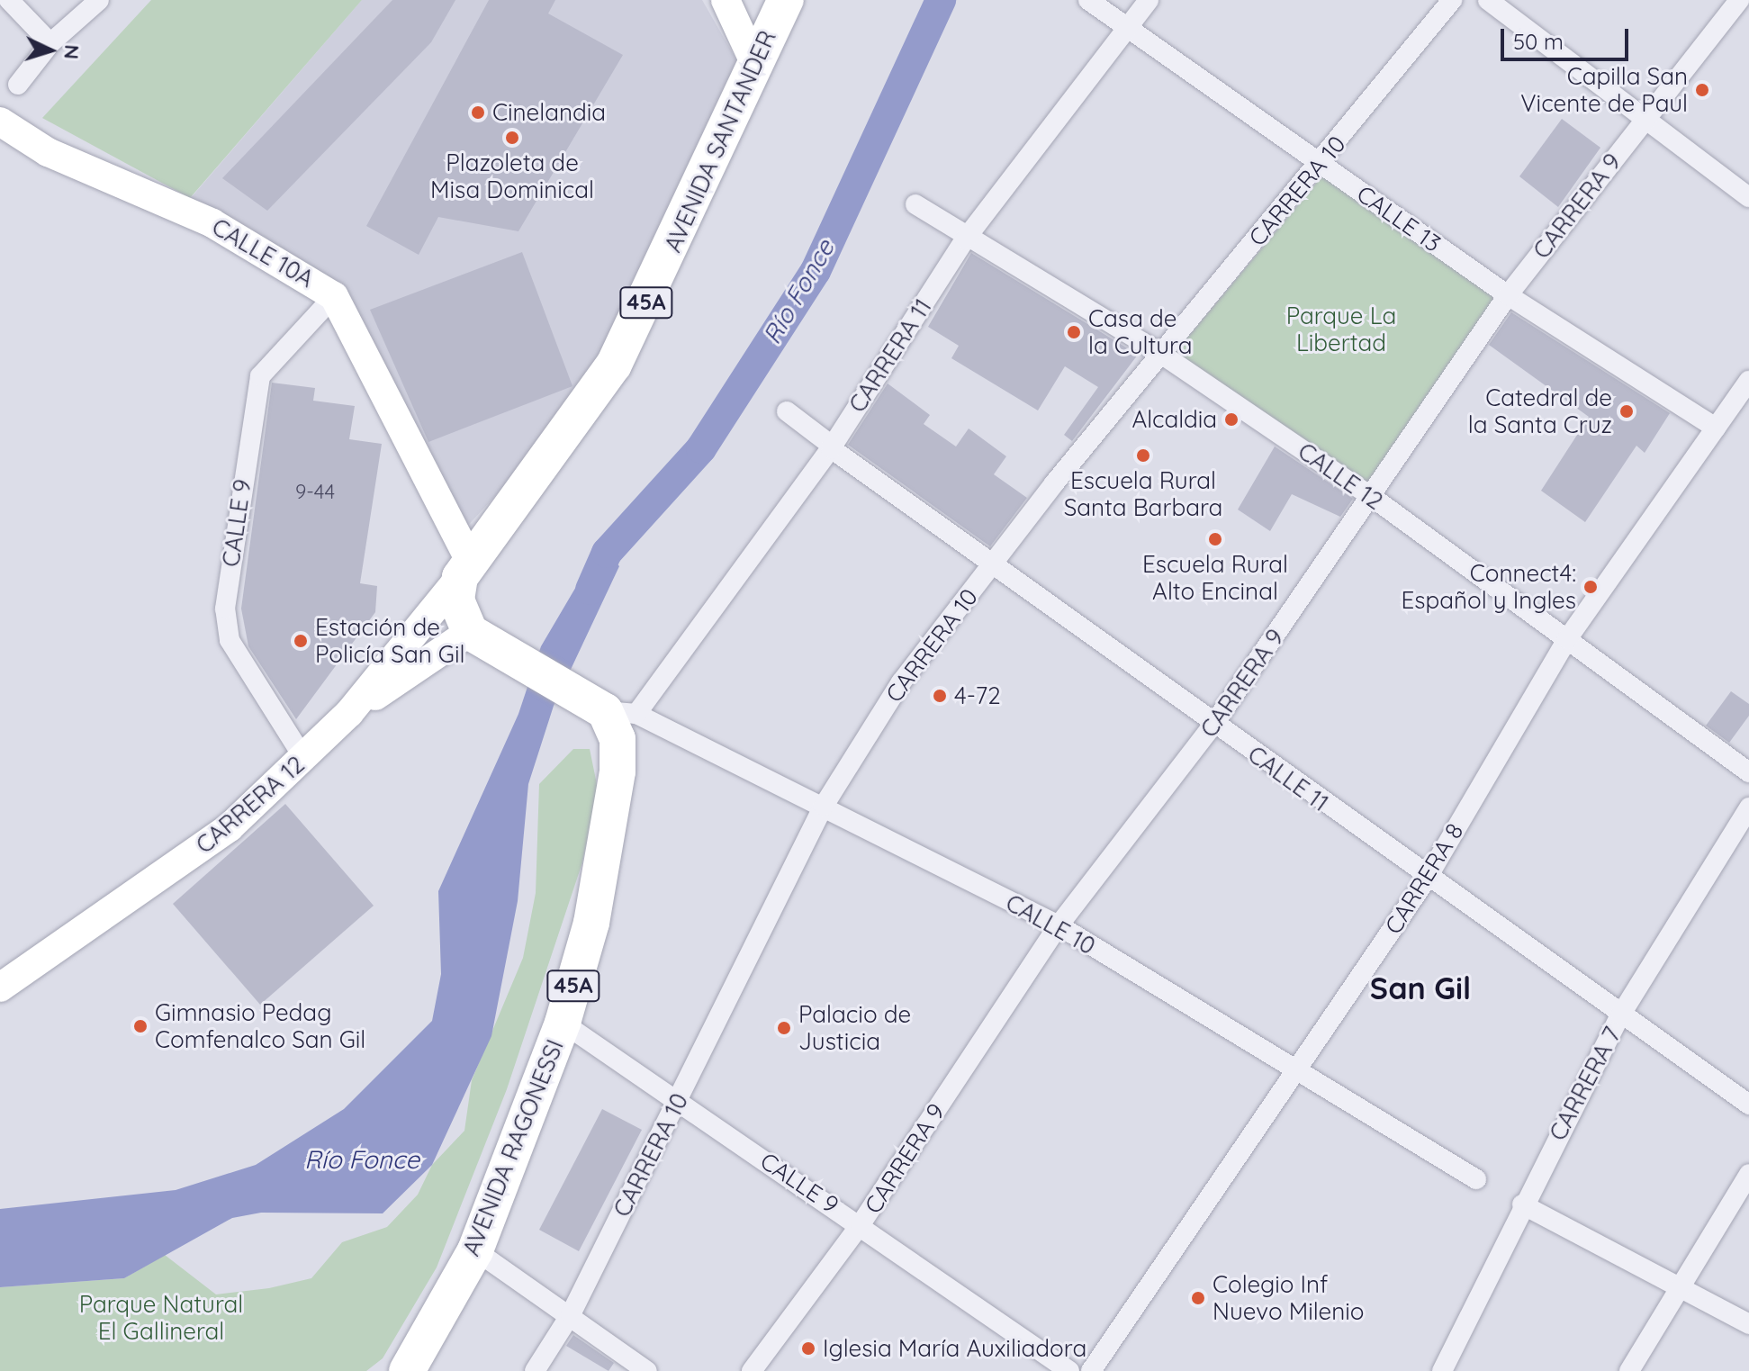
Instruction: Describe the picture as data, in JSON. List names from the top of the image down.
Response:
{
  "streets": {
    "highway": ["AVENIDA SANTANDER", "45A", "AVENIDA RAGONESSI"],
    "street": [
      "CARRERA 10",
      "CARRERA 9",
      "CALLE 13",
      "CALLE 10A",
      "CARRERA 11",
      "CALLE 12",
      "CALLE 9",
      "CALLE 11",
      "CARRERA 12",
      "CARRERA 8",
      "CALLE 10",
      "CARRERA 7"
    ]
  },
  "crossings": [
    ["AVENIDA SANTANDER", "CALLE 10A"],
    ["AVENIDA SANTANDER", "CARRERA 12"],
    ["CARRERA 10", "CALLE 13"],
    ["CARRERA 10", "CALLE 12"],
    ["CARRERA 10", "CALLE 9"],
    ["CARRERA 10", "CALLE 11"],
    ["CARRERA 10", "CALLE 10"],
    ["CARRERA 9", "CALLE 13"],
    ["CARRERA 9", "CALLE 12"],
    ["CARRERA 9", "CALLE 9"],
    ["CARRERA 9", "CALLE 11"],
    ["CARRERA 9", "CALLE 10"],
    ["CALLE 13", "CARRERA 11"],
    ["CALLE 13", "CARRERA 8"],
    ["CALLE 10A", "CALLE 9"],
    ["CALLE 10A", "CARRERA 12"],
    ["CARRERA 11", "CALLE 12"],
    ["CARRERA 11", "CALLE 11"],
    ["CARRERA 11", "CALLE 10"],
    ["CARRERA 11", "AVENIDA RAGONESSI"],
    ["CALLE 12", "CARRERA 8"],
    ["CALLE 9", "CARRERA 12"],
    ["CALLE 9", "AVENIDA RAGONESSI"],
    ["CALLE 11", "CARRERA 8"],
    ["CALLE 11", "CARRERA 7"],
    ["CARRERA 8", "CALLE 10"],
    ["CALLE 10", "AVENIDA RAGONESSI"]
  ],
  "districts": ["San Gil"],
  "water": ["Río Fonce"],
  "parks": ["Parque La Libertad", "Parque Natural El Gallineral"],
  "places": [
    "Capilla San Vicente de Paul",
    "Cinelandia",
    "Plazoleta de Misa Dominical",
    "Casa de la Cultura",
    "Catedral de la Santa Cruz",
    "Alcaldia",
    "Escuela Rural Santa Barbara",
    "Escuela Rural Alto Encinal",
    "Connect4: Español y Ingles",
    "Estación de Policía San Gil",
    "4-72",
    "Gimnasio Pedag Comfenalco San Gil",
    "Palacio de Justicia",
    "Colegio Inf Nuevo Milenio",
    "Iglesia María Auxiliadora"
  ],
  "house_numbers": ["9-44"],
  "scale_bar": "50 m",
  "north": "right"
}
